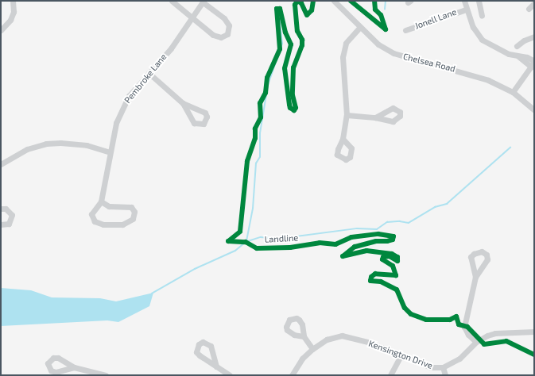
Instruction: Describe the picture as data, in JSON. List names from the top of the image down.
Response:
{
  "streets": {
    "street": [
      "Jonell Lane",
      "Chelsea Road",
      "Pembroke Lane",
      "Kensington Drive"
    ],
    "cycle path": ["Landline"]
  }
}
